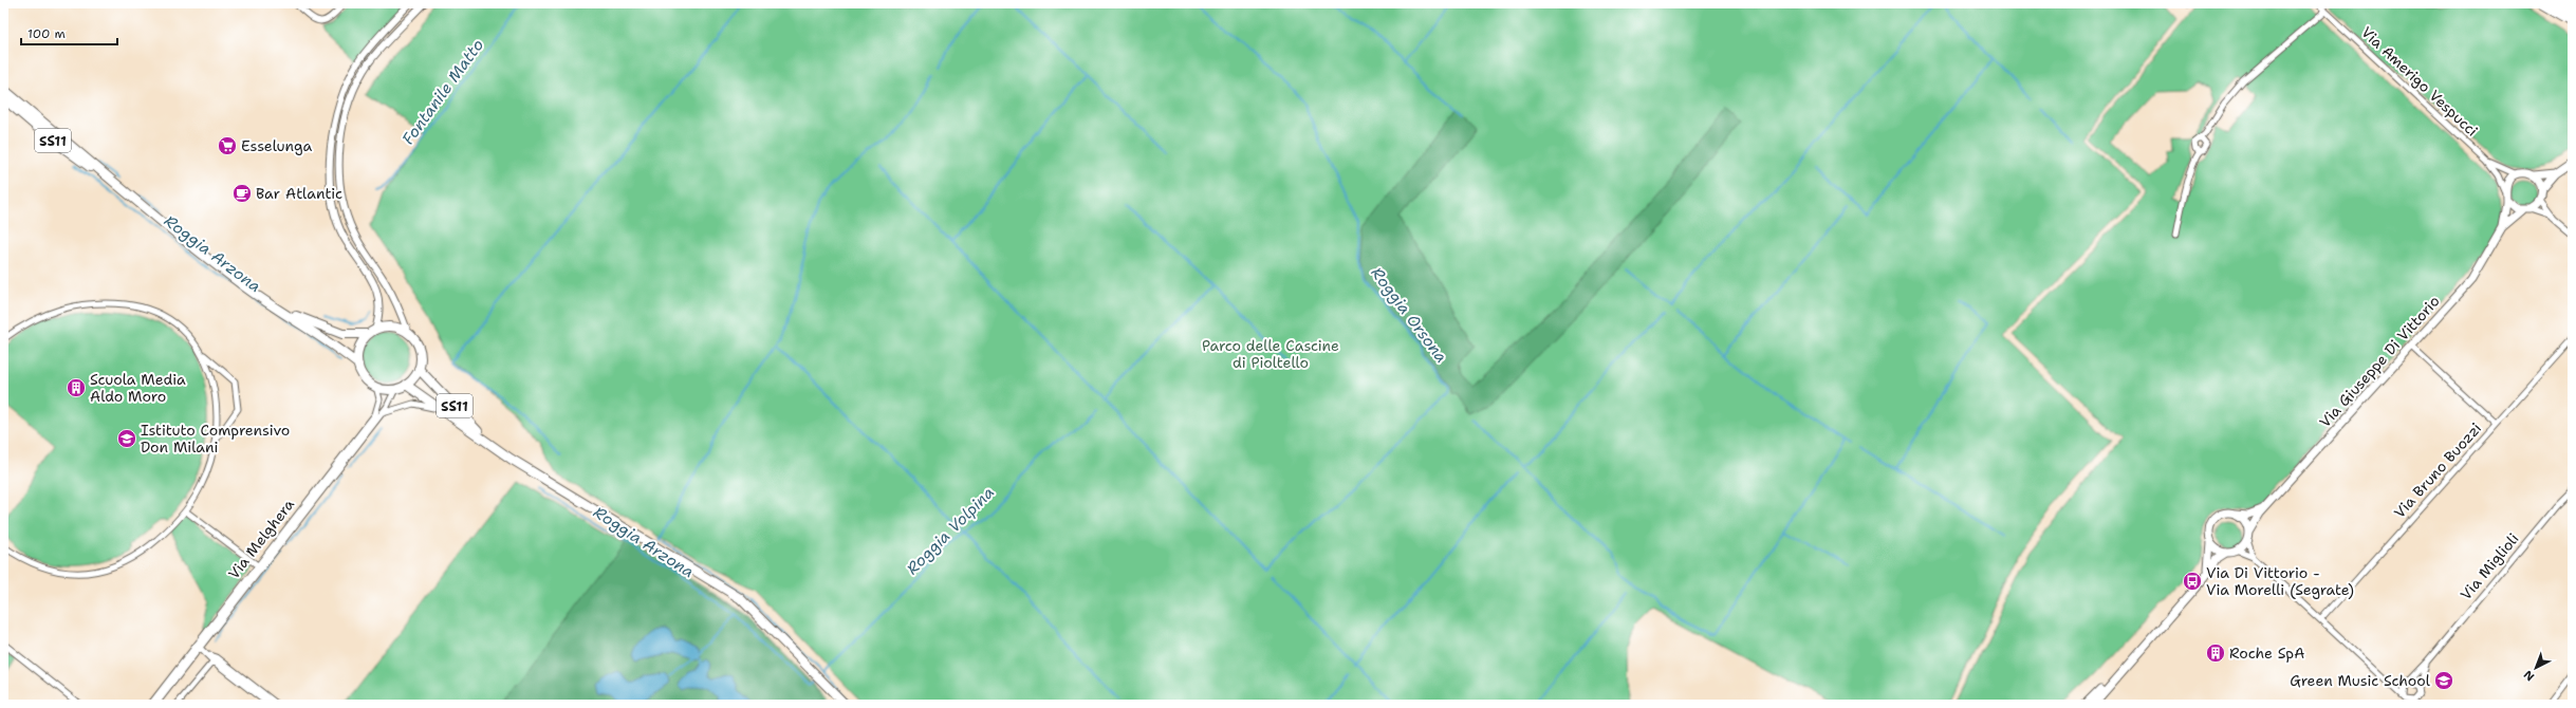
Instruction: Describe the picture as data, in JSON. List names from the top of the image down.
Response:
{
  "streets": {
    "main road": ["SS11", "Via Giuseppe Di Vittorio"],
    "street": [
      "Via Amerigo Vespucci",
      "Via Bruno Buozzi",
      "Via Melghera",
      "Via Miglioli"
    ]
  },
  "crossings": [
    ["Via Amerigo Vespucci", "Via Giuseppe Di Vittorio"],
    ["SS11", "Via Melghera"]
  ],
  "water": [
    "Fontanile Matto",
    "Roggia Arzona",
    "Roggia Orsona",
    "Roggia Volpina"
  ],
  "parks": ["Parco delle Cascine di Pioltello"],
  "places": {
    "supermarket": ["Esselunga"],
    "cafe": ["Bar Atlantic"],
    "building": ["Scuola Media Aldo Moro", "Roche SpA"],
    "school or university": ["Istituto Comprensivo Don Milani", "Green Music School"],
    "bus stop": ["Via Di Vittorio - Via Morelli (Segrate)"]
  },
  "scale_bar": "100 m",
  "north": "bottom left"
}
